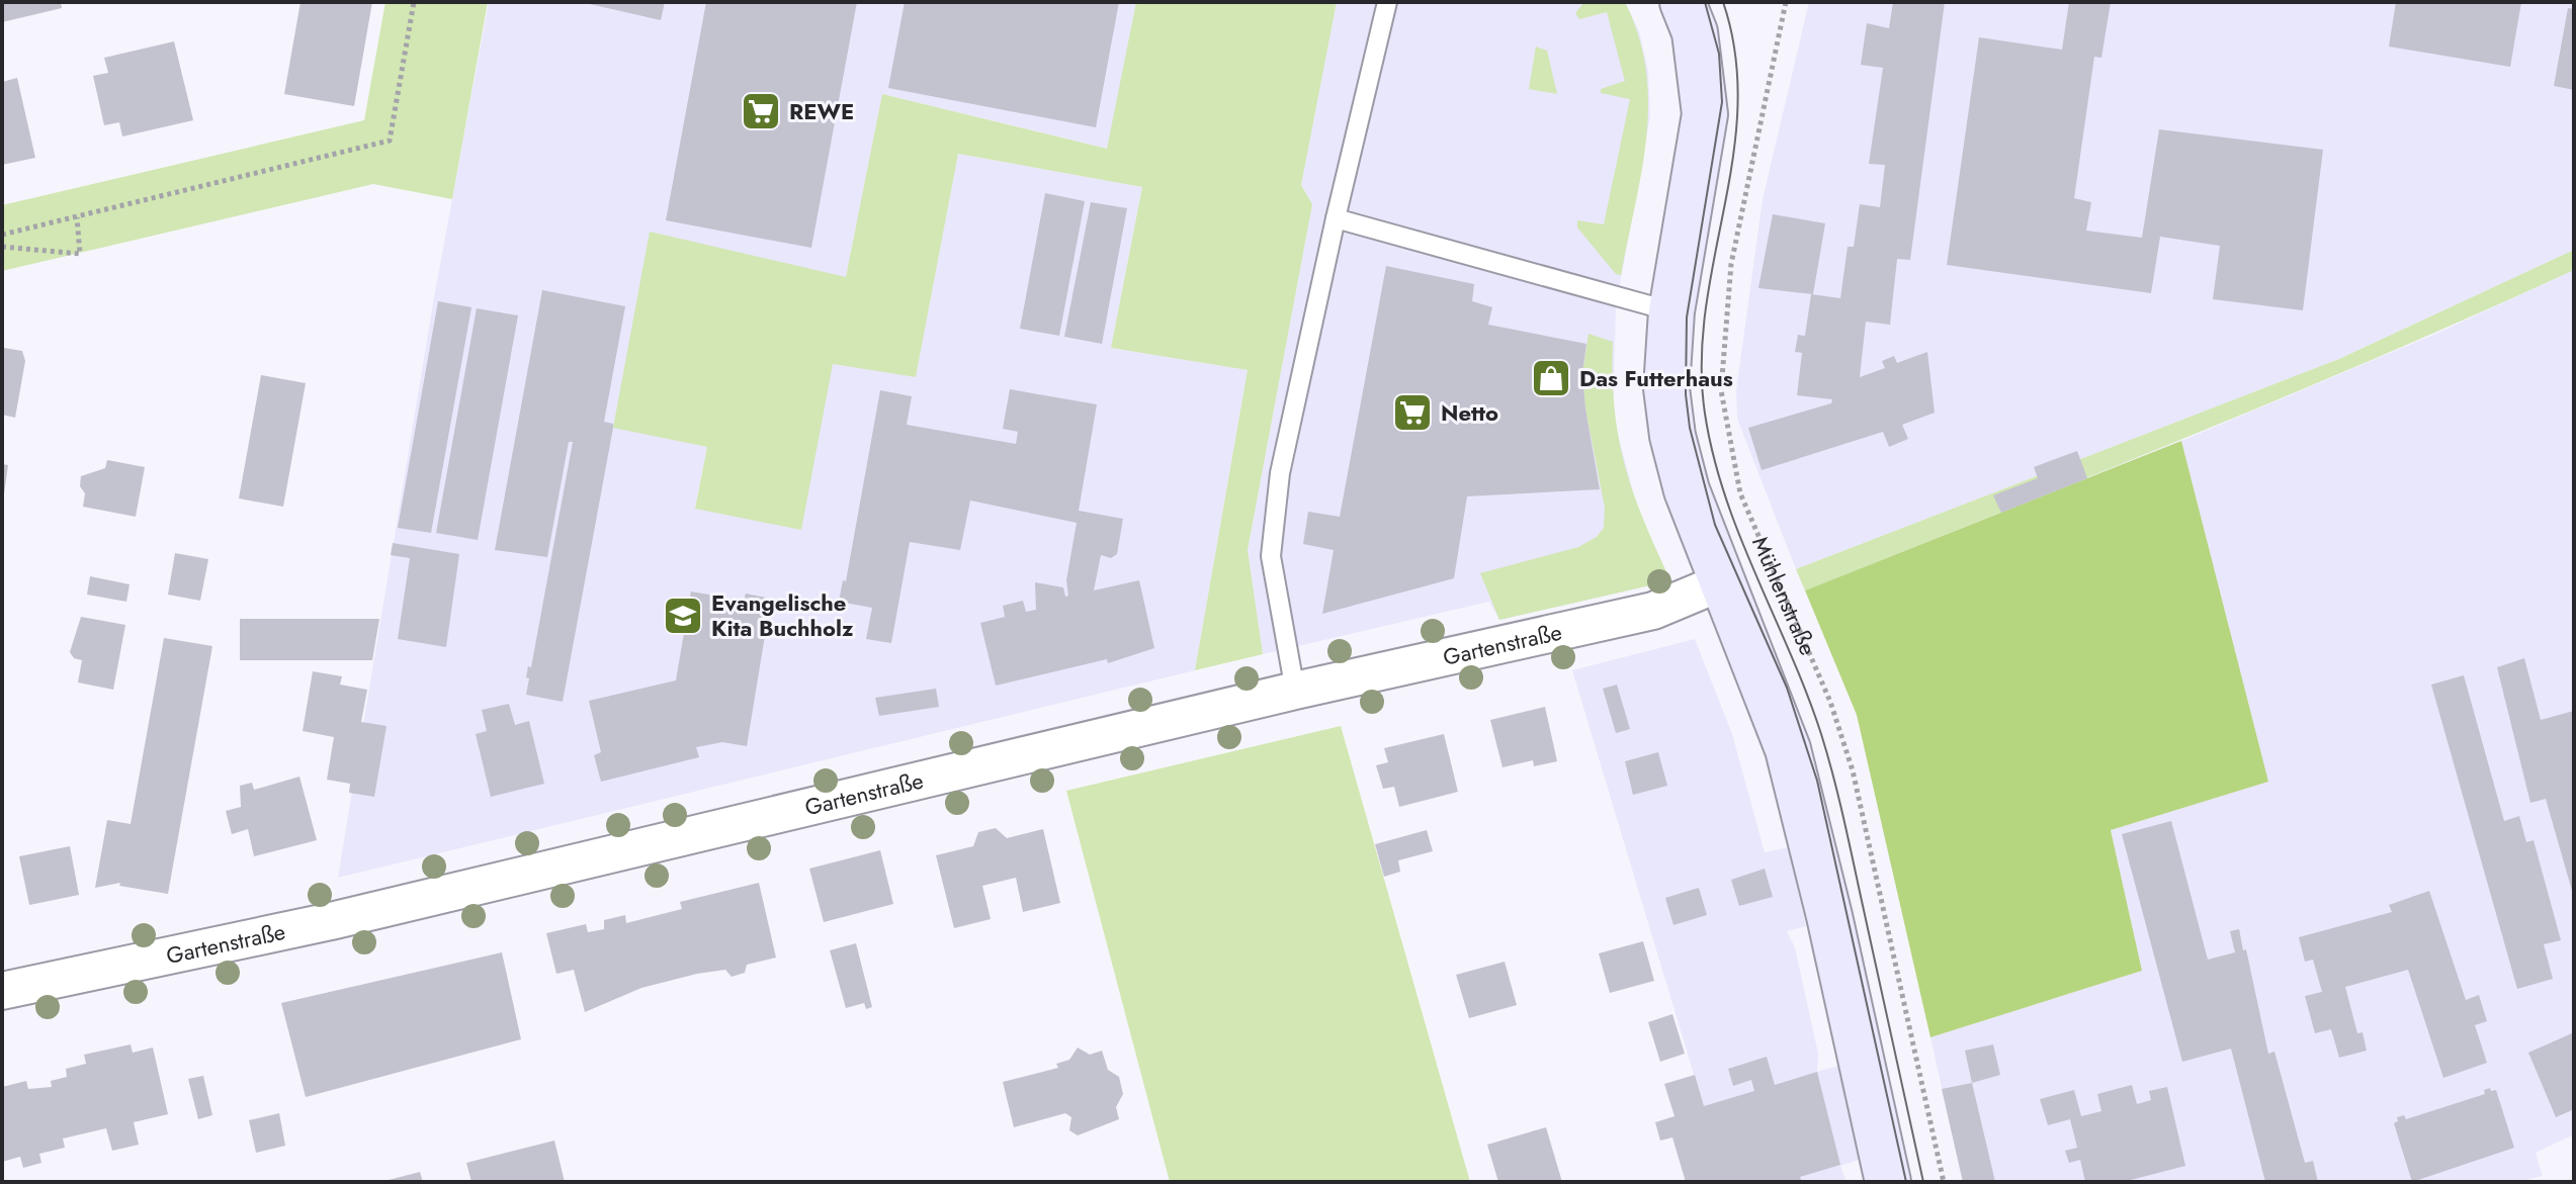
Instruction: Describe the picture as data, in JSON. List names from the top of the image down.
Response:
{
  "streets": {
    "street": ["Gartenstraße"],
    "path": ["Mühlenstraße"]
  },
  "places": {
    "supermarket": ["REWE", "Netto"],
    "shop": ["Das Futterhaus"],
    "school or university": ["Evangelische Kita Buchholz"]
  }
}
